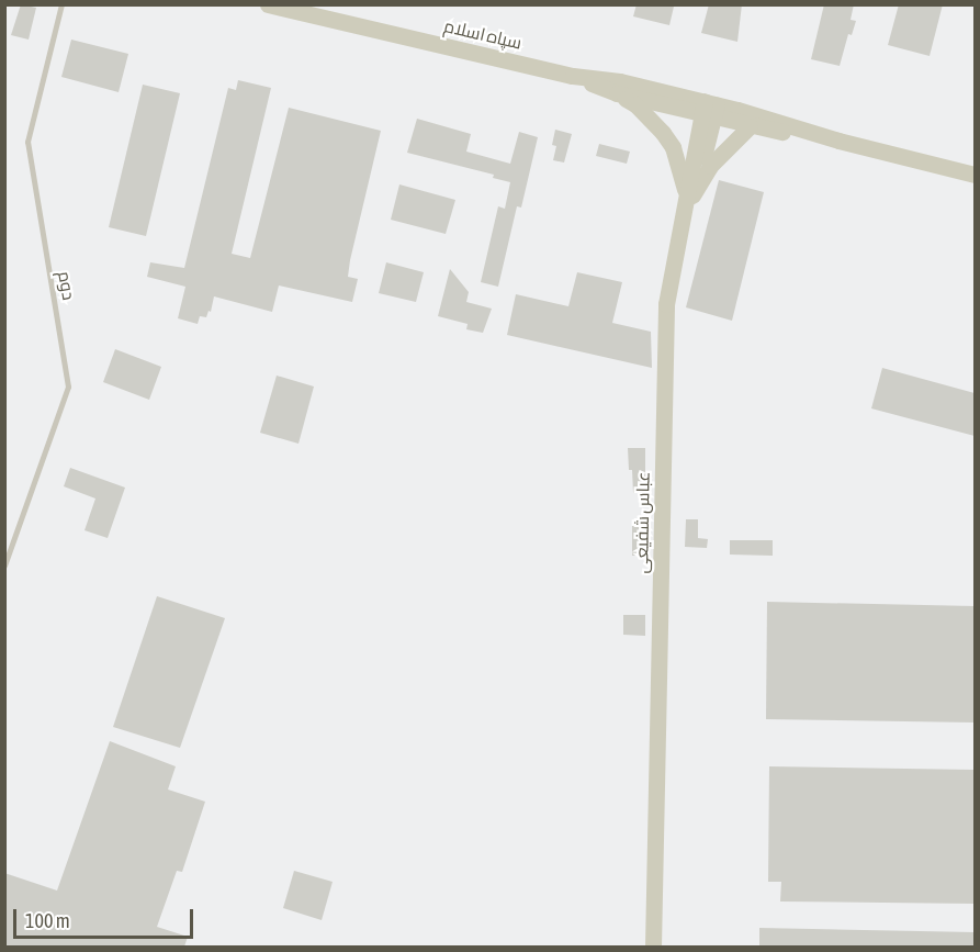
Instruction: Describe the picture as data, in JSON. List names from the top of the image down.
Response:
{
  "streets": {
    "main road": ["سپاه اسلام", "عباس شفیعی"],
    "lane": ["دوم"]
  },
  "crossings": [
    ["سپاه اسلام", "عباس شفیعی"]
  ],
  "scale_bar": "100 m"
}
